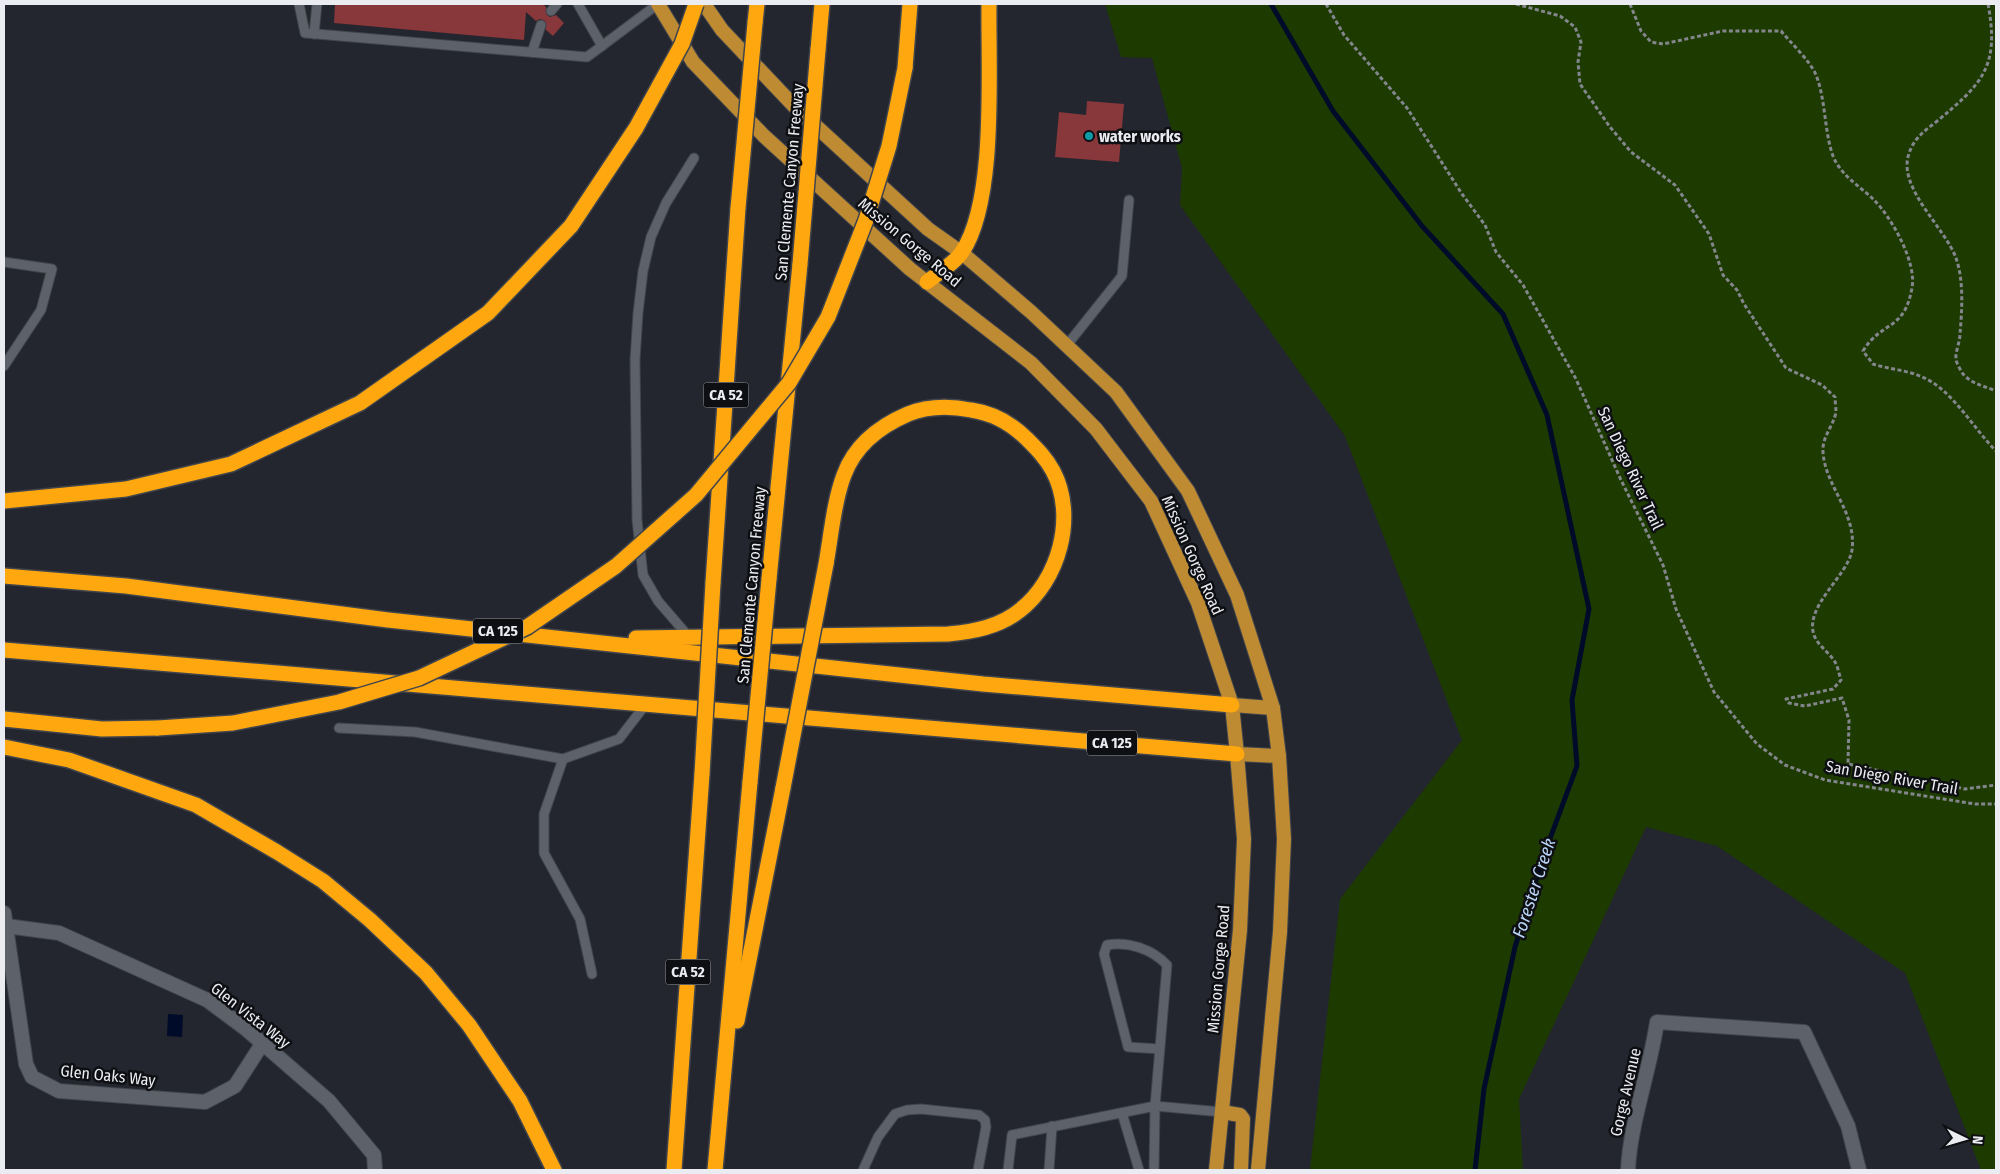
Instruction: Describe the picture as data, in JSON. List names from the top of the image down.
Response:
{
  "streets": {
    "highway": ["San Clemente Canyon Freeway", "CA 52", "CA 125"],
    "main road": ["Mission Gorge Road"],
    "street": ["Glen Vista Way", "Glen Oaks Way", "Gorge Avenue"],
    "path": ["San Diego River Trail"]
  },
  "crossings": [
    ["Mission Gorge Road", "CA 125"],
    ["Glen Vista Way", "Glen Oaks Way"]
  ],
  "water": ["Forester Creek"],
  "places": ["water works"],
  "north": "right"
}
